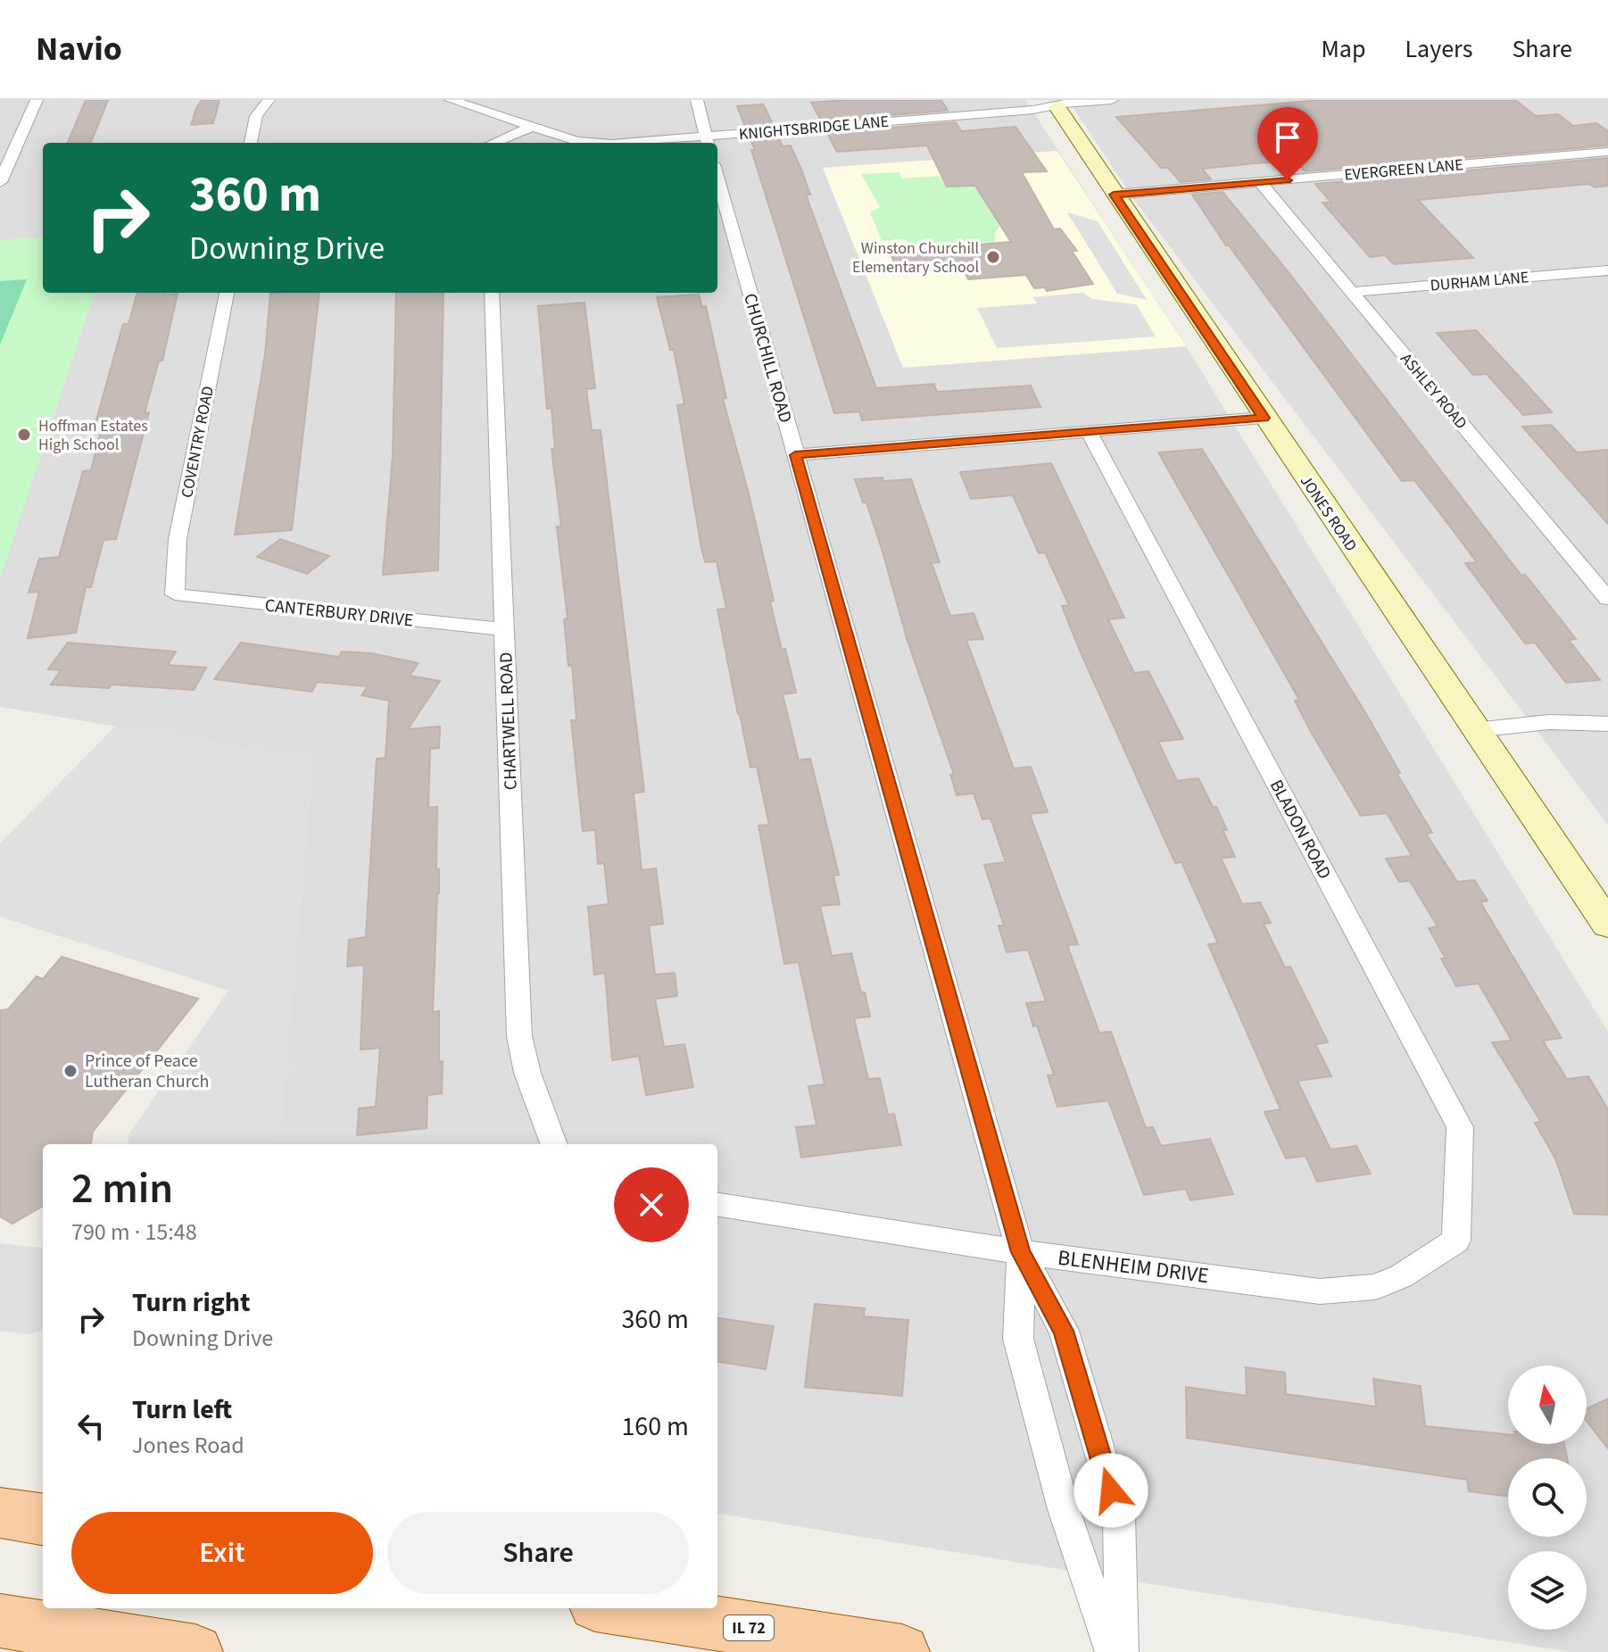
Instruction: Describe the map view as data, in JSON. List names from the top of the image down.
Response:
{
  "streets": {
    "main road": ["IL 72"],
    "street": [
      "KNIGHTSBRIDGE LANE",
      "EVERGREEN LANE",
      "DURHAM LANE",
      "CHURCHILL ROAD",
      "ASHLEY ROAD",
      "COVENTRY ROAD",
      "JONES ROAD",
      "CANTERBURY DRIVE",
      "CHARTWELL ROAD",
      "BLADON ROAD",
      "BLENHEIM DRIVE"
    ]
  },
  "crossings": [
    ["KNIGHTSBRIDGE LANE", "JONES ROAD"],
    ["EVERGREEN LANE", "ASHLEY ROAD"],
    ["EVERGREEN LANE", "JONES ROAD"],
    ["DURHAM LANE", "ASHLEY ROAD"],
    ["CHURCHILL ROAD", "BLENHEIM DRIVE"],
    ["COVENTRY ROAD", "CANTERBURY DRIVE"],
    ["CANTERBURY DRIVE", "CHARTWELL ROAD"],
    ["BLADON ROAD", "BLENHEIM DRIVE"]
  ],
  "places": ["Winston Churchill Elementary School", "Hoffman Estates High School", "Prince of Peace Lutheran Church"],
  "north": "top",
  "page": {
    "header": "Navio",
    "nav": ["Map", "Layers", "Share"],
    "turn": ["360 m", "Downing Drive"],
    "heading": ["2 min", "790 m · 15:48"],
    "list": [
      {
        "name": "Turn right",
        "note": "Downing Drive",
        "value": "360 m"
      },
      {
        "name": "Turn left",
        "note": "Jones Road",
        "value": "160 m"
      }
    ],
    "buttons": ["Exit", "Share"]
  }
}
